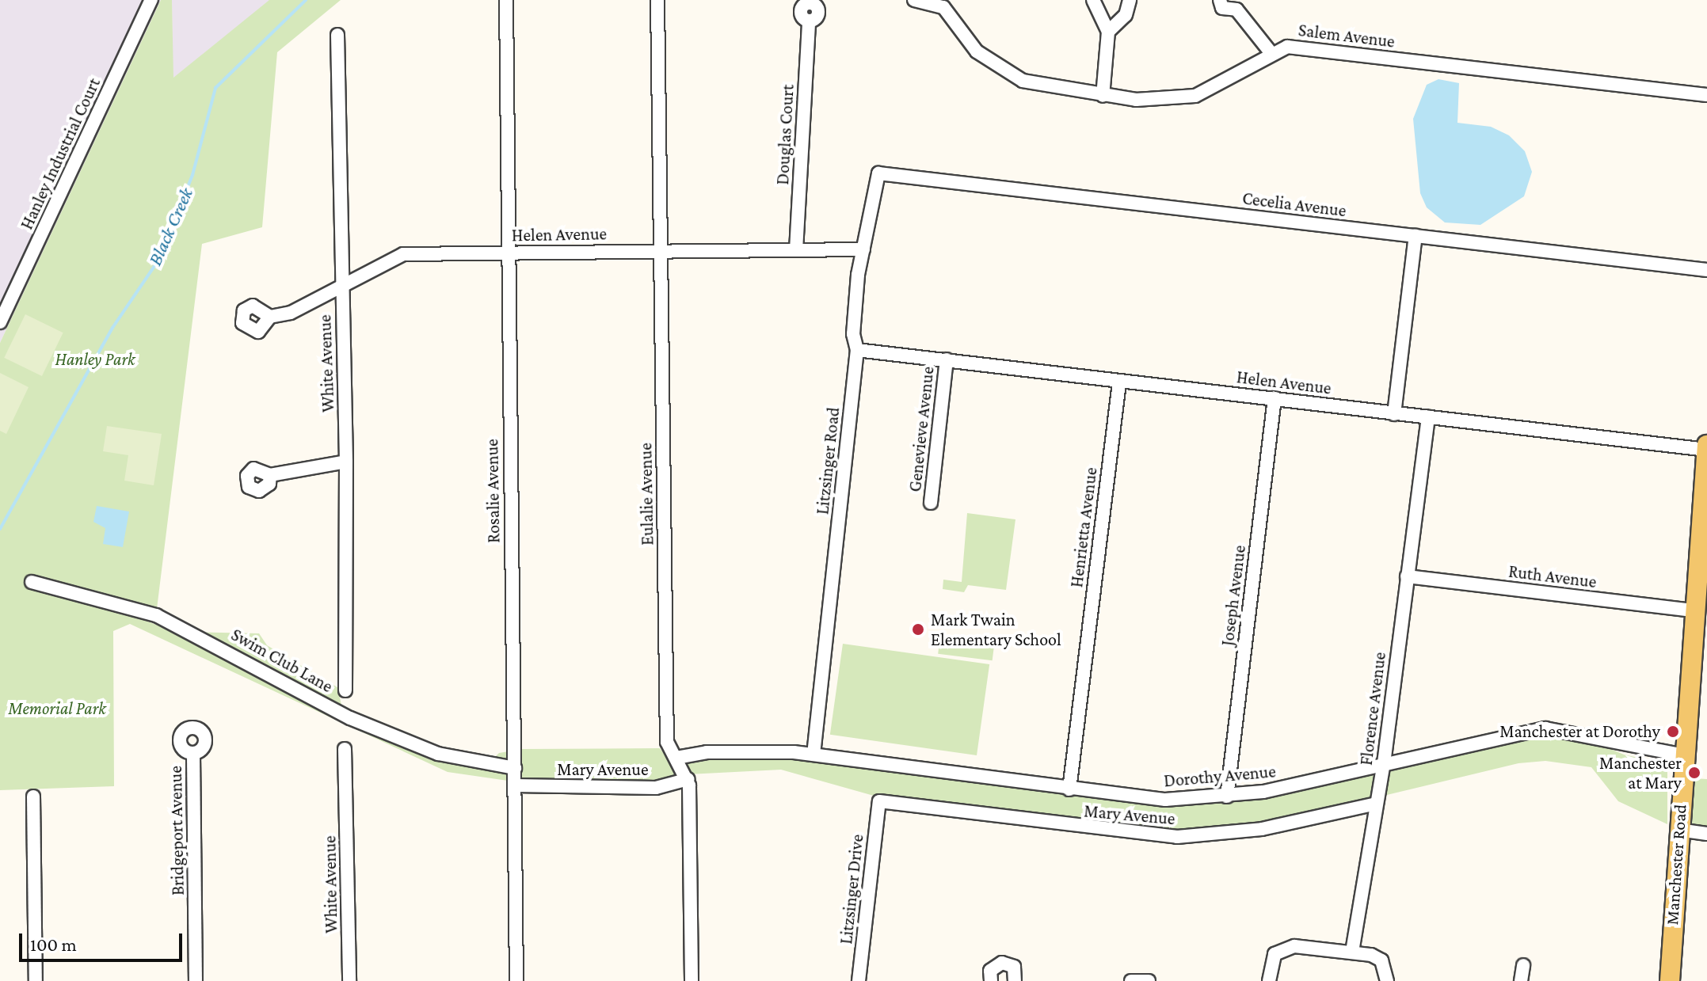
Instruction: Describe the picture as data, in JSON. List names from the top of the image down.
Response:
{
  "streets": {
    "main road": ["Manchester Road"],
    "street": [
      "Salem Avenue",
      "Douglas Court",
      "Hanley Industrial Court",
      "Cecelia Avenue",
      "Helen Avenue",
      "White Avenue",
      "Genevieve Avenue",
      "Litzsinger Road",
      "Rosalie Avenue",
      "Eulalie Avenue",
      "Henrietta Avenue",
      "Ruth Avenue",
      "Joseph Avenue",
      "Swim Club Lane",
      "Florence Avenue",
      "Mary Avenue",
      "Dorothy Avenue",
      "Bridgeport Avenue",
      "Litzsinger Drive"
    ]
  },
  "crossings": [
    ["Douglas Court", "Helen Avenue"],
    ["Cecelia Avenue", "Litzsinger Road"],
    ["Helen Avenue", "White Avenue"],
    ["Helen Avenue", "Genevieve Avenue"],
    ["Helen Avenue", "Litzsinger Road"],
    ["Helen Avenue", "Rosalie Avenue"],
    ["Helen Avenue", "Eulalie Avenue"],
    ["Helen Avenue", "Henrietta Avenue"],
    ["Helen Avenue", "Joseph Avenue"],
    ["Helen Avenue", "Florence Avenue"],
    ["Helen Avenue", "Manchester Road"],
    ["Litzsinger Road", "Dorothy Avenue"],
    ["Rosalie Avenue", "Swim Club Lane"],
    ["Rosalie Avenue", "Mary Avenue"],
    ["Eulalie Avenue", "Mary Avenue"],
    ["Eulalie Avenue", "Dorothy Avenue"],
    ["Henrietta Avenue", "Dorothy Avenue"],
    ["Ruth Avenue", "Florence Avenue"],
    ["Ruth Avenue", "Manchester Road"],
    ["Joseph Avenue", "Dorothy Avenue"],
    ["Florence Avenue", "Mary Avenue"],
    ["Florence Avenue", "Dorothy Avenue"],
    ["Mary Avenue", "Litzsinger Drive"],
    ["Dorothy Avenue", "Manchester Road"]
  ],
  "water": ["Black Creek"],
  "parks": ["Hanley Park", "Memorial Park"],
  "places": ["Mark Twain Elementary School", "Manchester at Dorothy", "Manchester at Mary"],
  "scale_bar": "100 m"
}
